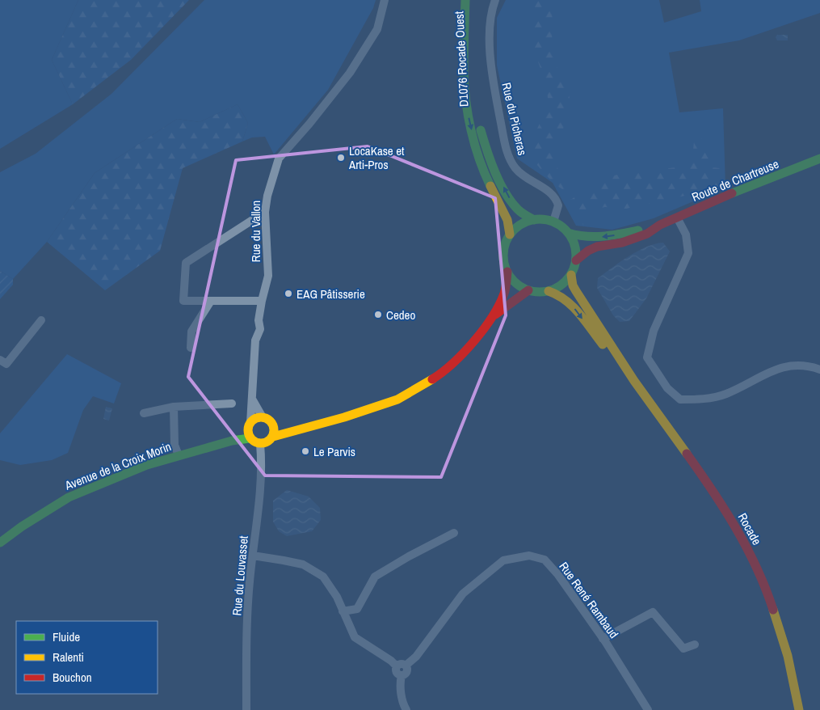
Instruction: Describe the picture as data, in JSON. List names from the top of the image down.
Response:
{
  "streets": {
    "main road": [
      "D1076 Rocade Ouest",
      "Route de Chartreuse",
      "Avenue de la Croix Morin",
      "Rocade"
    ],
    "street": [
      "Rue du Picheras",
      "Rue du Vallon",
      "Rue du Louvasset",
      "Rue René Rambaud"
    ]
  },
  "crossings": [
    ["D1076 Rocade Ouest", "Rue du Picheras"],
    ["D1076 Rocade Ouest", "Route de Chartreuse"],
    ["D1076 Rocade Ouest", "Rocade"],
    ["Rue du Picheras", "Route de Chartreuse"],
    ["Rue du Picheras", "Rocade"],
    ["Route de Chartreuse", "Rocade"],
    ["Rue du Vallon", "Avenue de la Croix Morin"],
    ["Rue du Vallon", "Rue du Louvasset"],
    ["Avenue de la Croix Morin", "Rue du Louvasset"]
  ],
  "places": [
    "LocaKase et Arti-Pros",
    "EAG Pâtisserie",
    "Cedeo",
    "Le Parvis"
  ],
  "legend": ["Fluide", "Ralenti", "Bouchon"]
}
